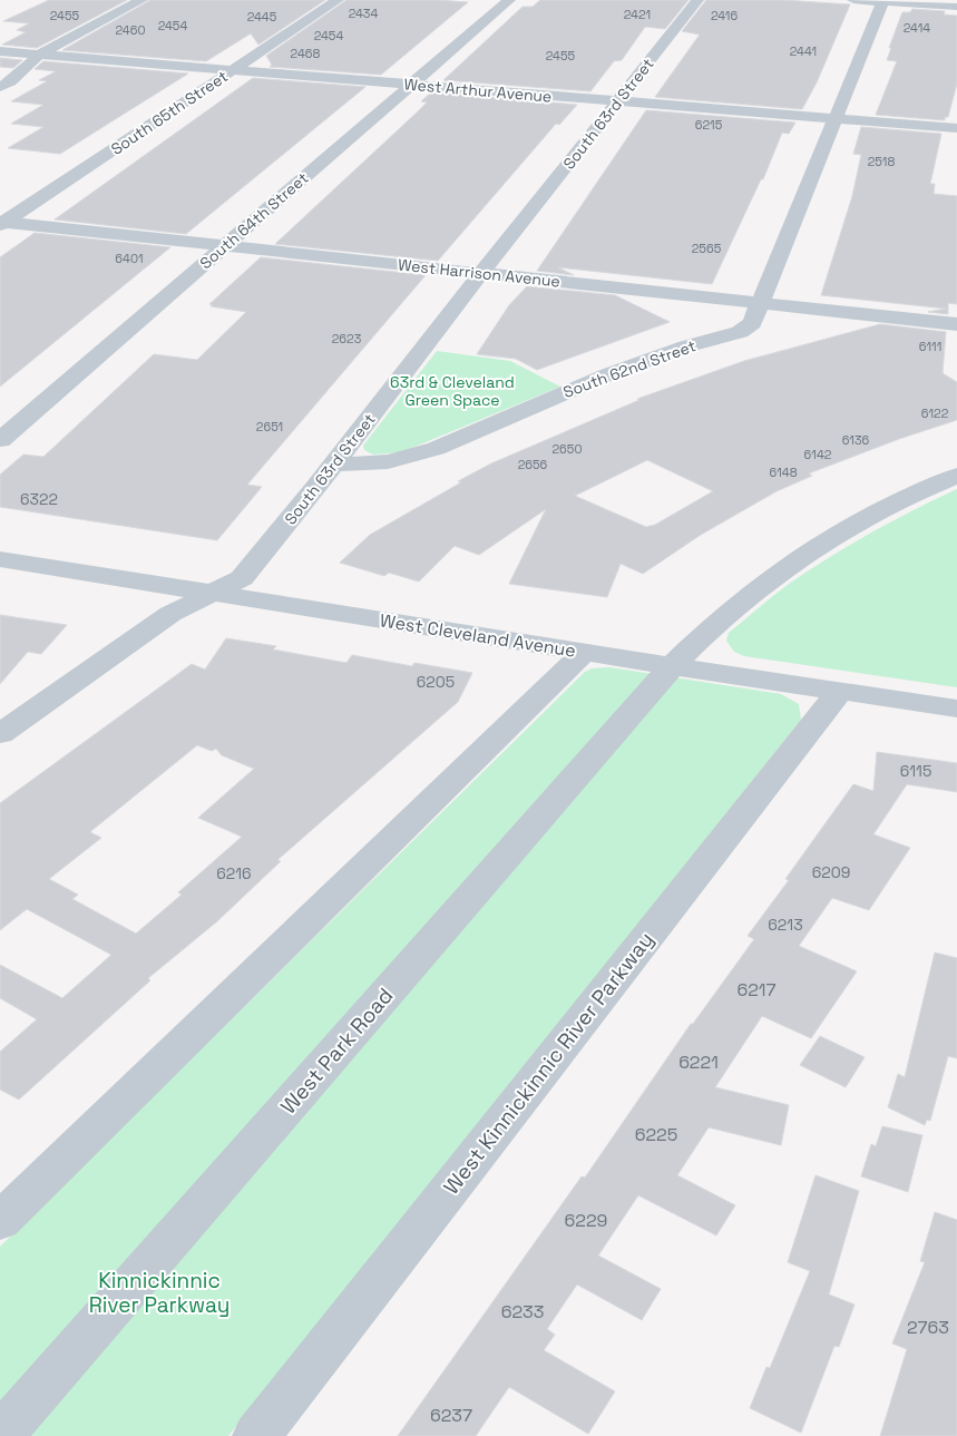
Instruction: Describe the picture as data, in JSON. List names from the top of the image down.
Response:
{
  "streets": {
    "street": [
      "West Arthur Avenue",
      "South 65th Street",
      "South 63rd Street",
      "South 64th Street",
      "West Harrison Avenue",
      "South 62nd Street",
      "West Cleveland Avenue",
      "West Park Road",
      "West Kinnickinnic River Parkway"
    ]
  },
  "crossings": [
    ["West Arthur Avenue", "South 65th Street"],
    ["West Arthur Avenue", "South 63rd Street"],
    ["West Arthur Avenue", "South 64th Street"],
    ["West Arthur Avenue", "South 62nd Street"],
    ["South 65th Street", "West Harrison Avenue"],
    ["South 63rd Street", "West Harrison Avenue"],
    ["South 63rd Street", "South 62nd Street"],
    ["South 63rd Street", "West Cleveland Avenue"],
    ["South 64th Street", "West Harrison Avenue"],
    ["West Harrison Avenue", "South 62nd Street"],
    ["West Cleveland Avenue", "West Park Road"],
    ["West Cleveland Avenue", "West Kinnickinnic River Parkway"]
  ],
  "parks": ["63rd & Cleveland Green Space", "Kinnickinnic River Parkway"],
  "house_numbers": [
    "2434",
    "2421",
    "2455",
    "2416",
    "2445",
    "2454",
    "2414",
    "2460",
    "2454",
    "2441",
    "2468",
    "2455",
    "6215",
    "2518",
    "2565",
    "6401",
    "2623",
    "6111",
    "6122",
    "2651",
    "6136",
    "2650",
    "6142",
    "2656",
    "6148",
    "6322",
    "6205",
    "6115",
    "6209",
    "6216",
    "6213",
    "6217",
    "6221",
    "6225",
    "6229",
    "6233",
    "2763",
    "6237"
  ]
}
